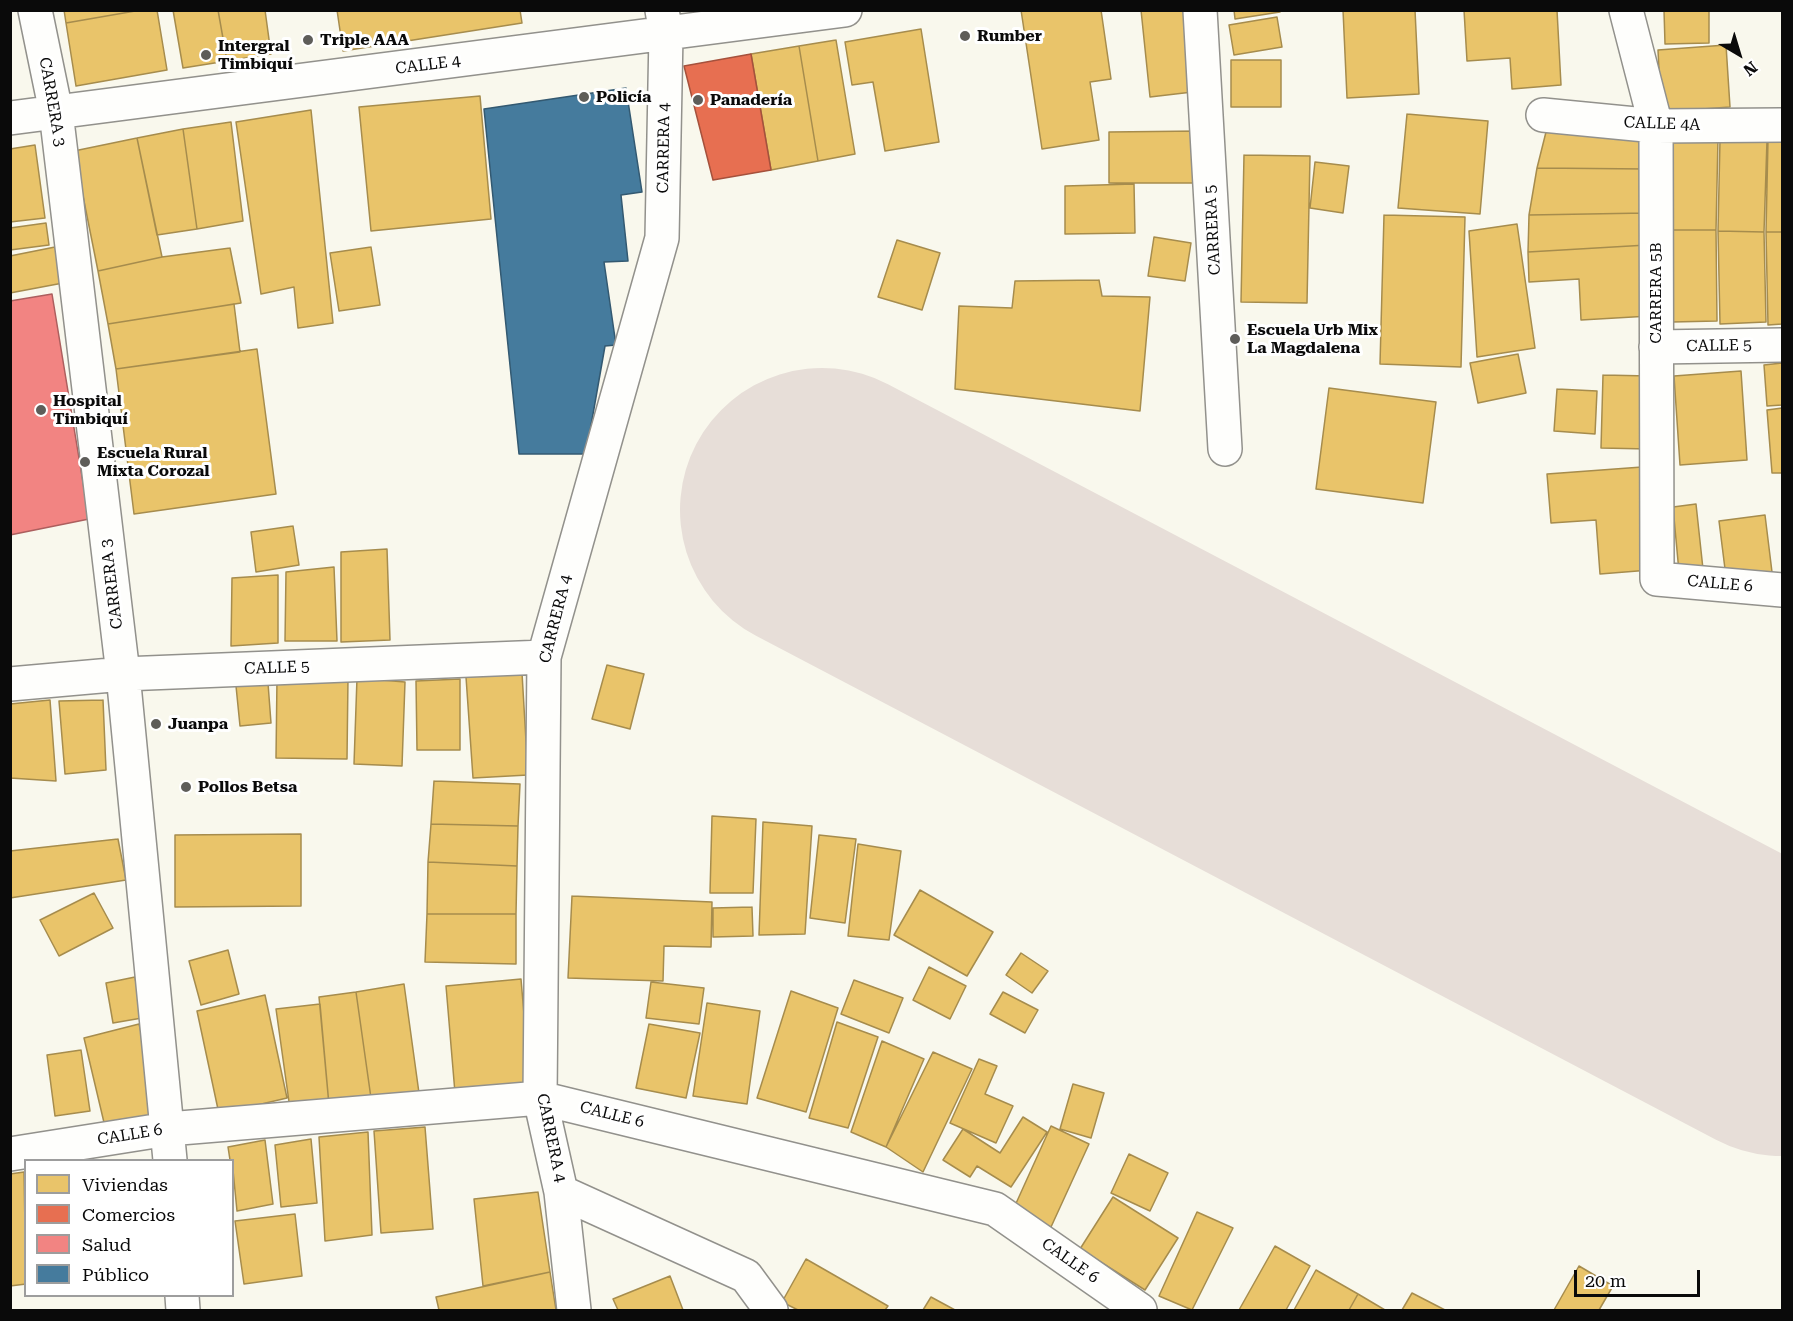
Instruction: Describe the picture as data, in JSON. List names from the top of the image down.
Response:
{
  "streets": {
    "street": [
      "CALLE 4",
      "CARRERA 3",
      "CALLE 4A",
      "CARRERA 4",
      "CARRERA 5",
      "CARRERA 5B",
      "CALLE 5",
      "CALLE 6"
    ]
  },
  "crossings": [
    ["CALLE 4", "CARRERA 3"],
    ["CALLE 4", "CARRERA 4"],
    ["CARRERA 3", "CALLE 5"],
    ["CARRERA 3", "CALLE 6"],
    ["CALLE 4A", "CARRERA 5B"],
    ["CARRERA 4", "CALLE 5"],
    ["CARRERA 4", "CALLE 6"],
    ["CARRERA 5B", "CALLE 5"],
    ["CARRERA 5B", "CALLE 6"]
  ],
  "places": [
    "Rumber",
    "Triple AAA",
    "Intergral Timbiquí",
    "Policía",
    "Panadería",
    "Escuela Urb Mix La Magdalena",
    "Hospital Timbiquí",
    "Escuela Rural Mixta Corozal",
    "Juanpa",
    "Pollos Betsa"
  ],
  "legend": [
    "Viviendas",
    "Comercios",
    "Salud",
    "Público"
  ],
  "scale_bar": "20 m",
  "north": "bottom right"
}
